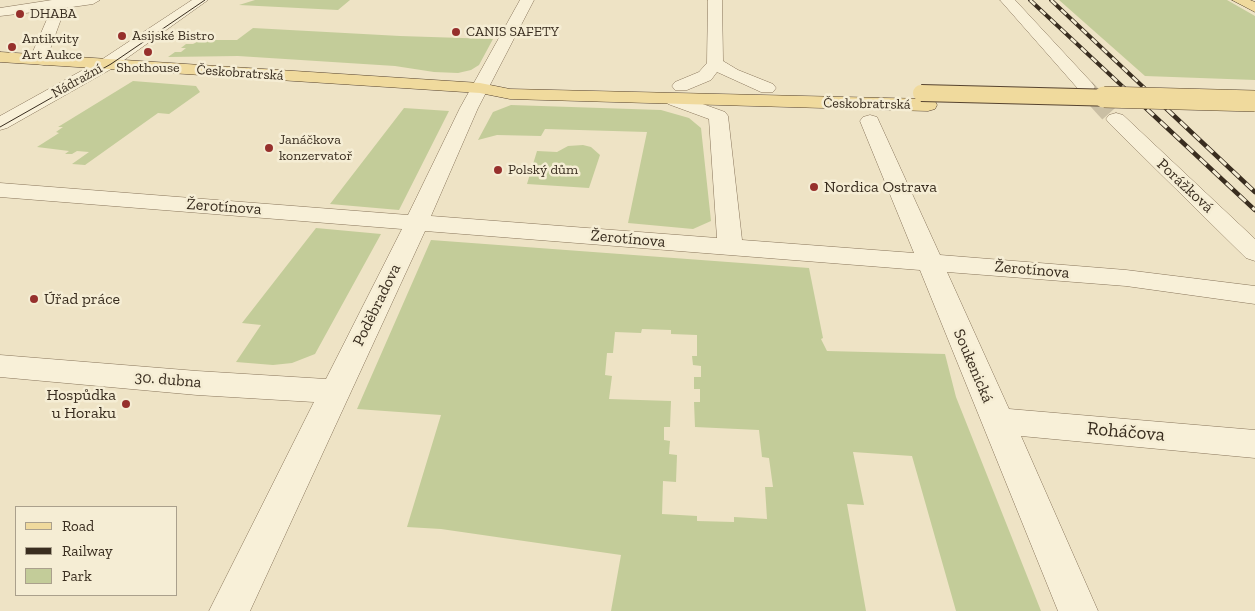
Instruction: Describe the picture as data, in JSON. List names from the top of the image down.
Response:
{
  "streets": {
    "main road": ["Českobratrská"],
    "street": [
      "Nádražní",
      "Porážková",
      "Žerotínova",
      "Poděbradova",
      "Soukenická",
      "30. dubna",
      "Roháčova"
    ]
  },
  "crossings": [
    ["Českobratrská", "Nádražní"],
    ["Českobratrská", "Poděbradova"],
    ["Žerotínova", "Poděbradova"],
    ["Žerotínova", "Soukenická"],
    ["Poděbradova", "30. dubna"],
    ["Soukenická", "Roháčova"]
  ],
  "places": [
    "DHABA",
    "CANIS SAFETY",
    "Asijské Bistro",
    "Antikvity Art Aukce",
    "Shothouse",
    "Janáčkova konzervatoř",
    "Polský dům",
    "Nordica Ostrava",
    "Úřad práce",
    "Hospůdka u Horaku"
  ],
  "legend": ["Road", "Railway", "Park"]
}
